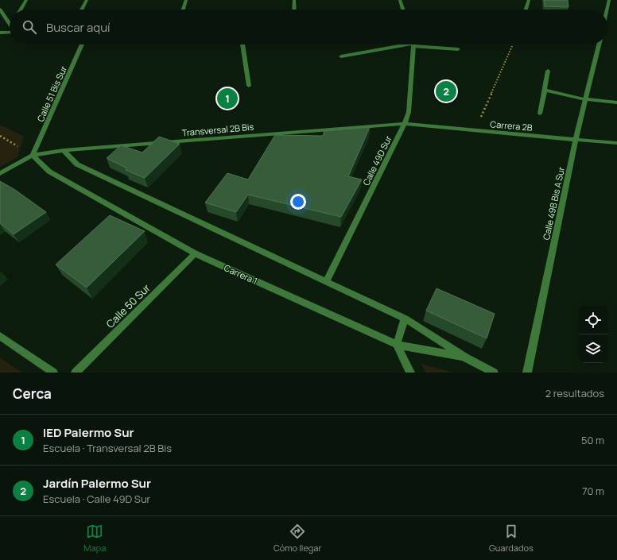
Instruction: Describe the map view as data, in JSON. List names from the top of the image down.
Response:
{
  "streets": {
    "street": [
      "Calle 51 Bis Sur",
      "Carrera 2B",
      "Transversal 2B Bis",
      "Calle 49D Sur",
      "Calle 49B Bis A Sur",
      "Carrera 1",
      "Calle 50 Sur"
    ]
  },
  "crossings": [
    ["Calle 51 Bis Sur", "Transversal 2B Bis"],
    ["Calle 51 Bis Sur", "Carrera 1"],
    ["Carrera 2B", "Transversal 2B Bis"],
    ["Carrera 2B", "Calle 49D Sur"],
    ["Carrera 2B", "Calle 49B Bis A Sur"],
    ["Transversal 2B Bis", "Calle 49D Sur"],
    ["Transversal 2B Bis", "Carrera 1"],
    ["Calle 49D Sur", "Carrera 1"],
    ["Carrera 1", "Calle 50 Sur"]
  ],
  "page": {
    "search": "Buscar aquí",
    "pins": ["2", "1"],
    "heading": ["Cerca", "2 resultados"],
    "list": [
      {
        "mark": "1",
        "name": "IED Palermo Sur",
        "note": "Escuela · Transversal 2B Bis",
        "value": "50 m"
      },
      {
        "mark": "2",
        "name": "Jardín Palermo Sur",
        "note": "Escuela · Calle 49D Sur",
        "value": "70 m"
      }
    ],
    "nav": ["Mapa", "Cómo llegar", "Guardados"]
  }
}
